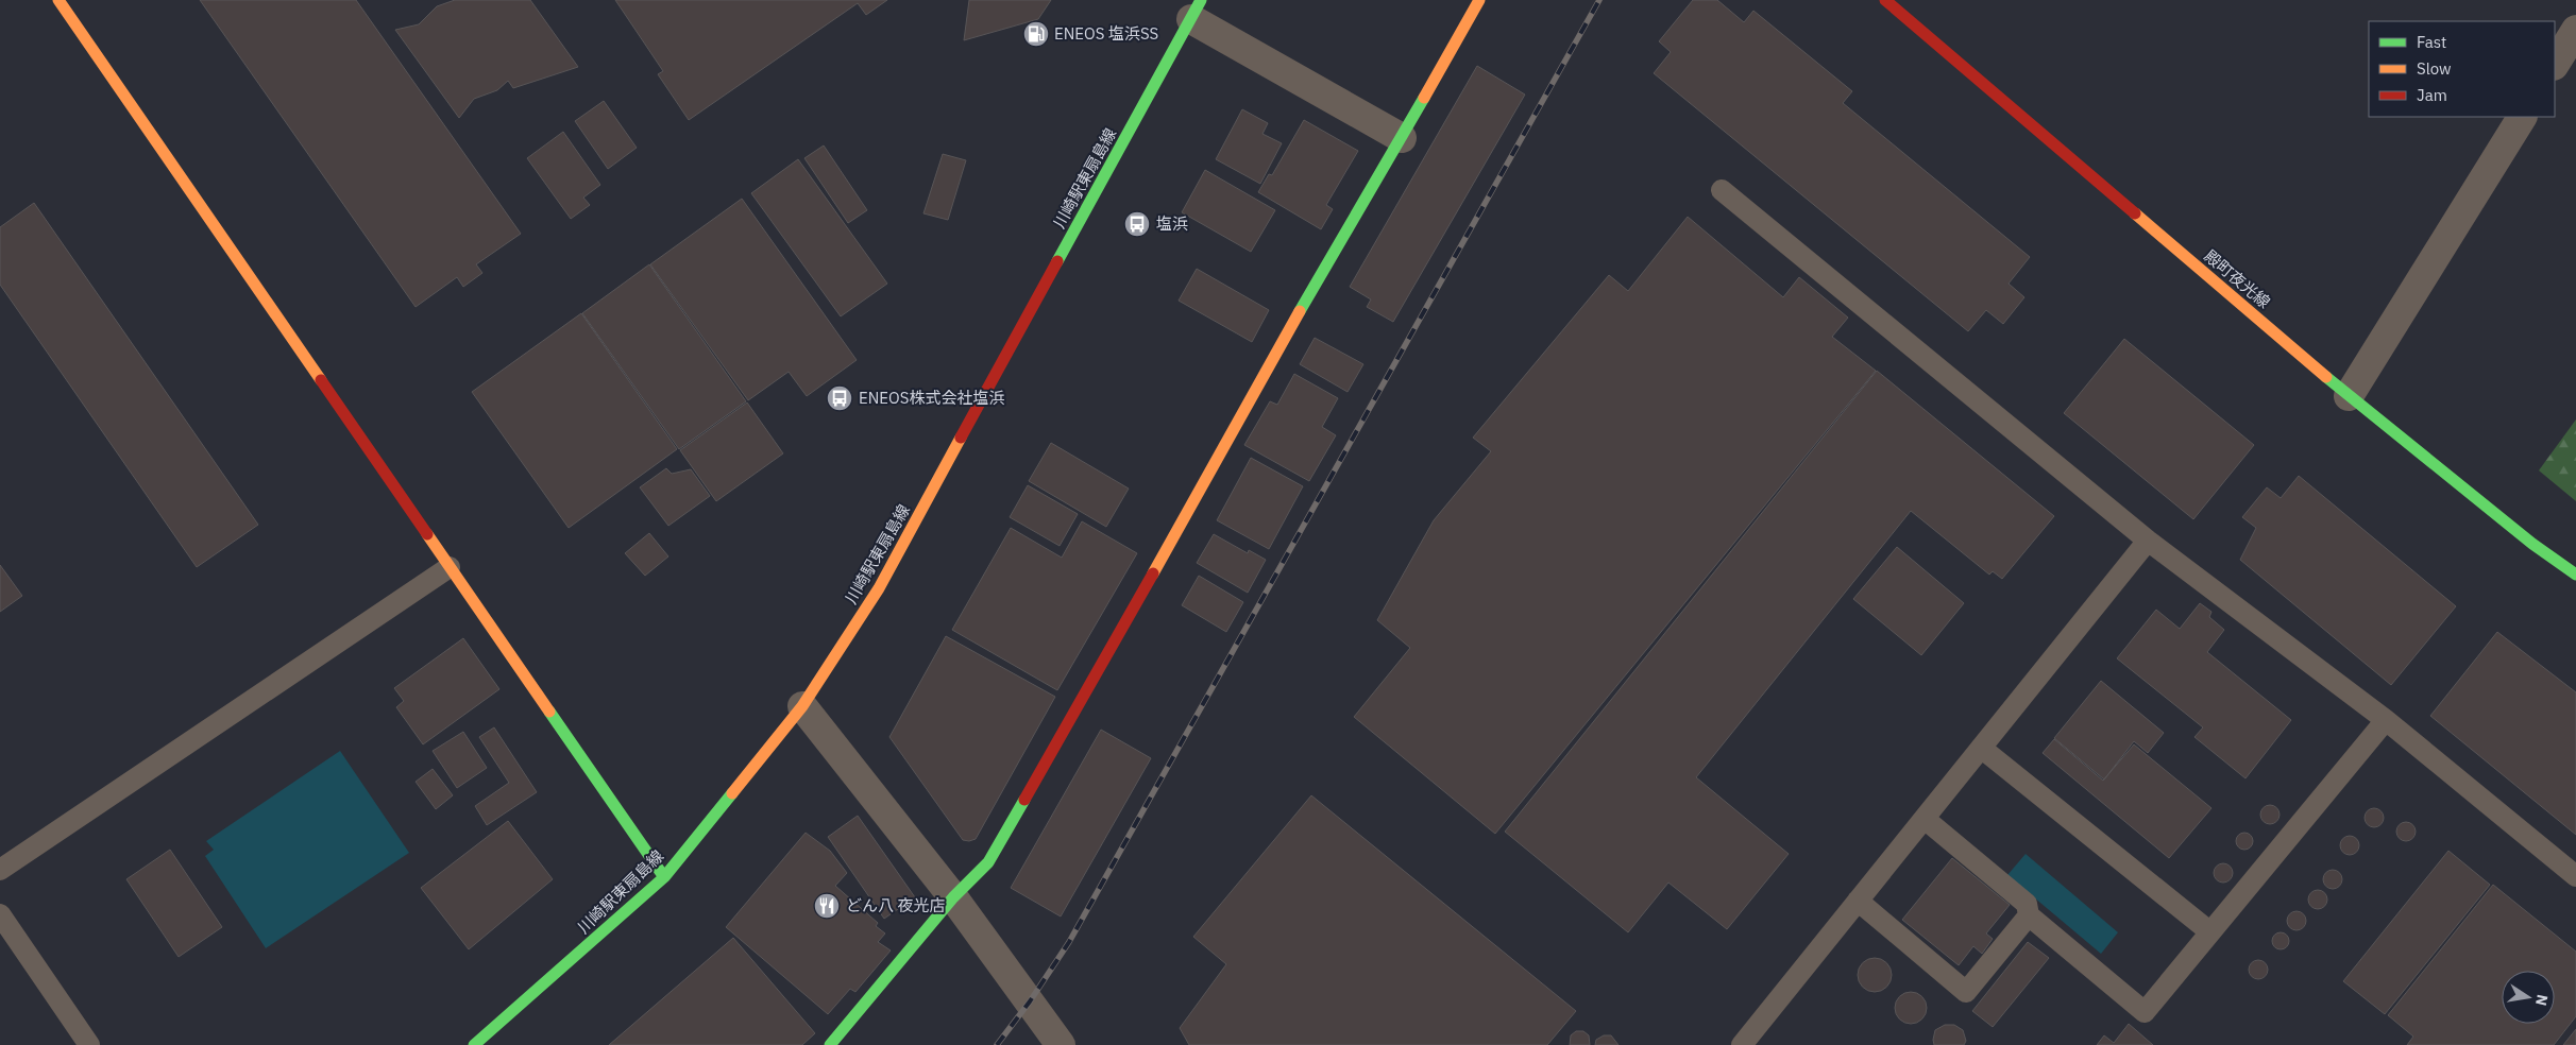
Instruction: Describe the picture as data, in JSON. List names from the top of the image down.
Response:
{
  "streets": {
    "main road": ["川崎駅東扇島線", "殿町夜光線"]
  },
  "places": {
    "fuel station": ["ENEOS 塩浜SS"],
    "bus stop": ["塩浜", "ENEOS株式会社塩浜"],
    "restaurant": ["どん八 夜光店"]
  },
  "legend": ["Fast", "Slow", "Jam"],
  "north": "right"
}
